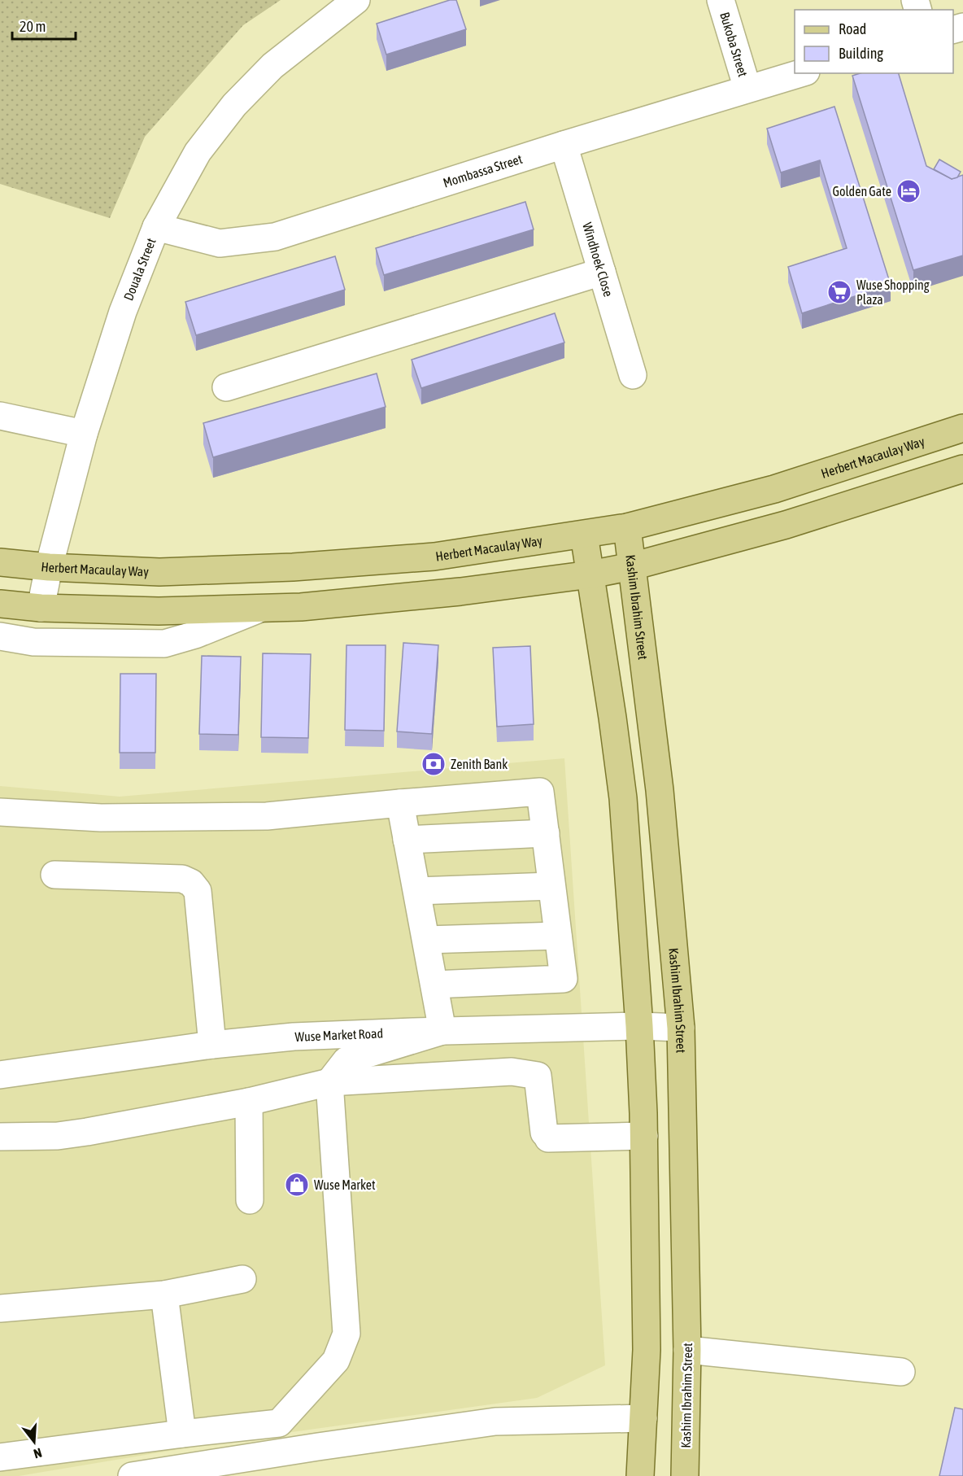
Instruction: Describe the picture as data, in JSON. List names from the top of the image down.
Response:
{
  "streets": {
    "main road": ["Herbert Macaulay Way", "Kashim Ibrahim Street"],
    "street": [
      "Bukoba Street",
      "Mombassa Street",
      "Windhoek Close",
      "Douala Street",
      "Wuse Market Road"
    ]
  },
  "crossings": [
    ["Bukoba Street", "Mombassa Street"],
    ["Mombassa Street", "Windhoek Close"],
    ["Mombassa Street", "Douala Street"],
    ["Douala Street", "Herbert Macaulay Way"],
    ["Herbert Macaulay Way", "Kashim Ibrahim Street"],
    ["Kashim Ibrahim Street", "Wuse Market Road"]
  ],
  "places": {
    "hotel": ["Golden Gate"],
    "supermarket": ["Wuse Shopping Plaza"],
    "bank": ["Zenith Bank"],
    "shop": ["Wuse Market"]
  },
  "legend": ["Road", "Building"],
  "scale_bar": "20 m",
  "north": "bottom"
}
